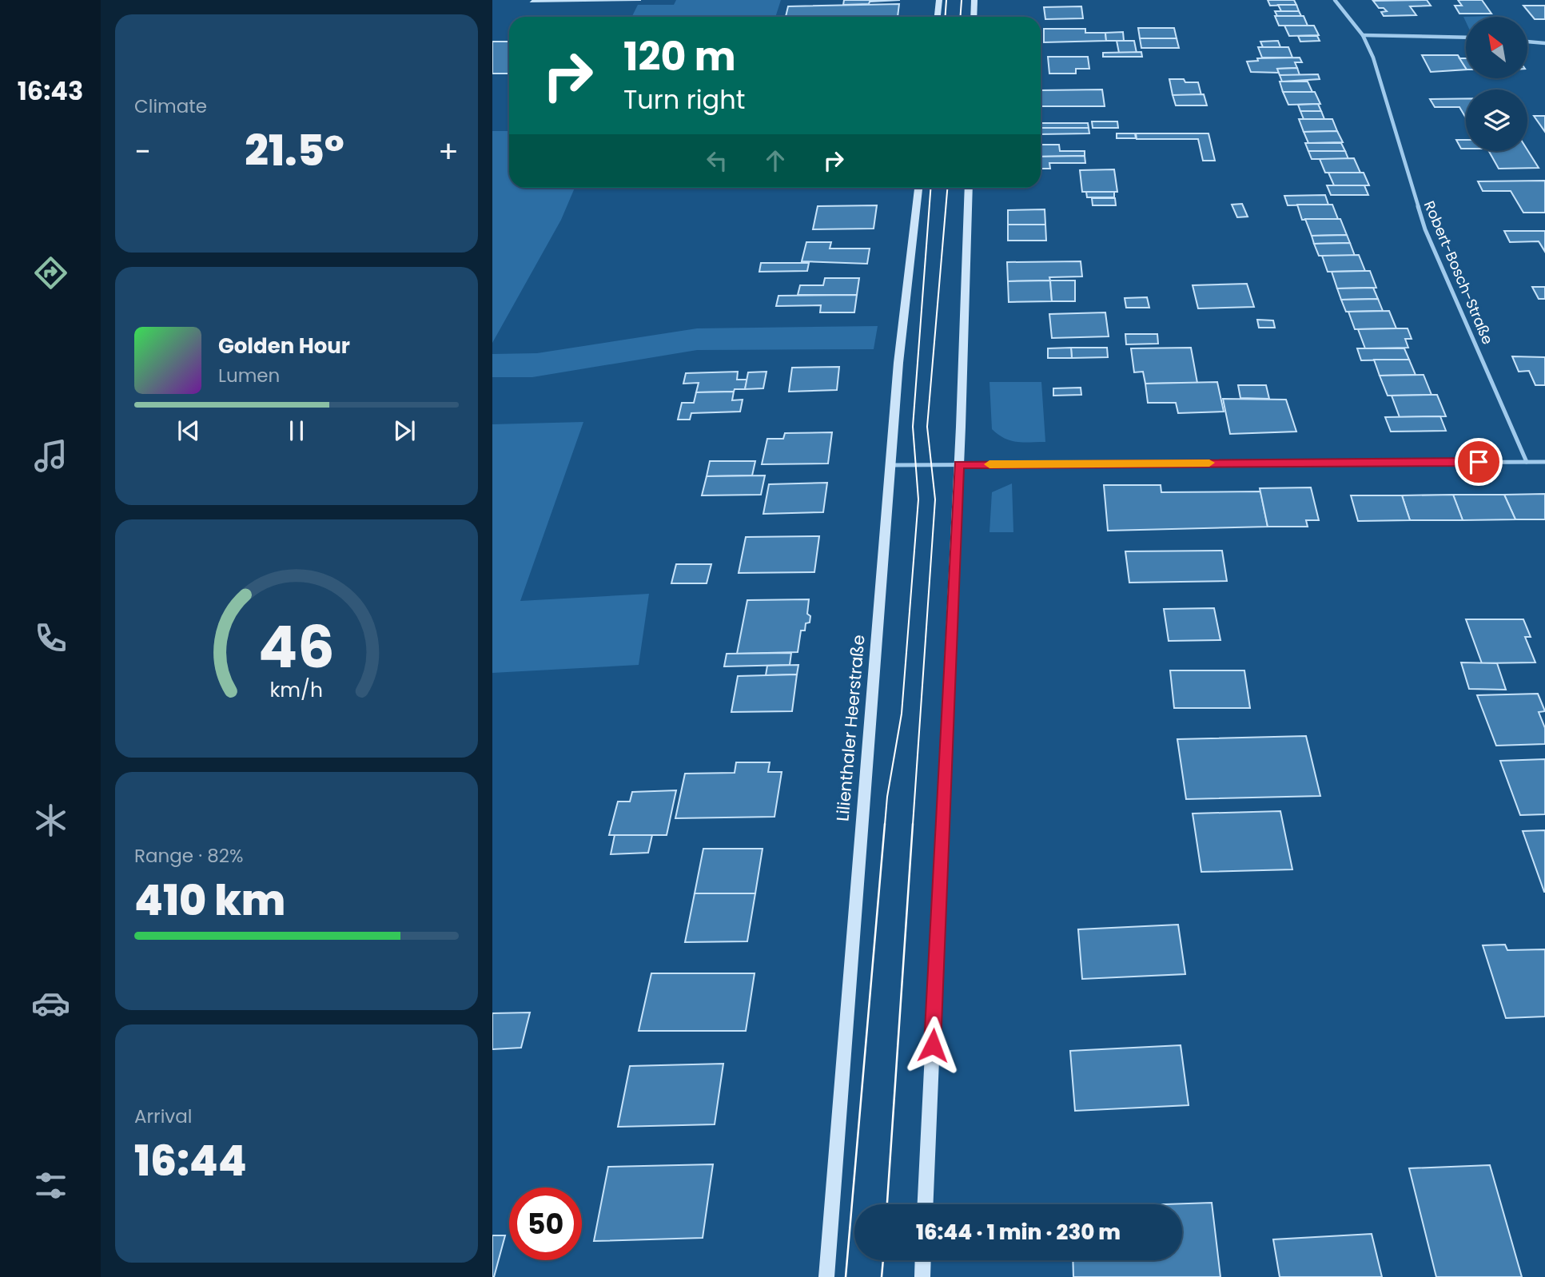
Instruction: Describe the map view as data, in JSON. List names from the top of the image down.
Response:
{
  "streets": {
    "main road": ["Lilienthaler Heerstraße"],
    "street": ["Robert-Bosch-Straße"]
  },
  "north": "top left",
  "page": {
    "tabs": "16:43",
    "tile": [
      "Climate",
      ["Range · 82%", "410 km"],
      ["Arrival", "16:44"]
    ],
    "turn": ["120 m", "Turn right"],
    "heat": ["−", "21.5°", "+"],
    "song": ["Golden Hour", "Lumen"],
    "limit": "50",
    "trip": "16:44 · 1 min · 230 m",
    "gauge": ["46", "km/h"]
  }
}
